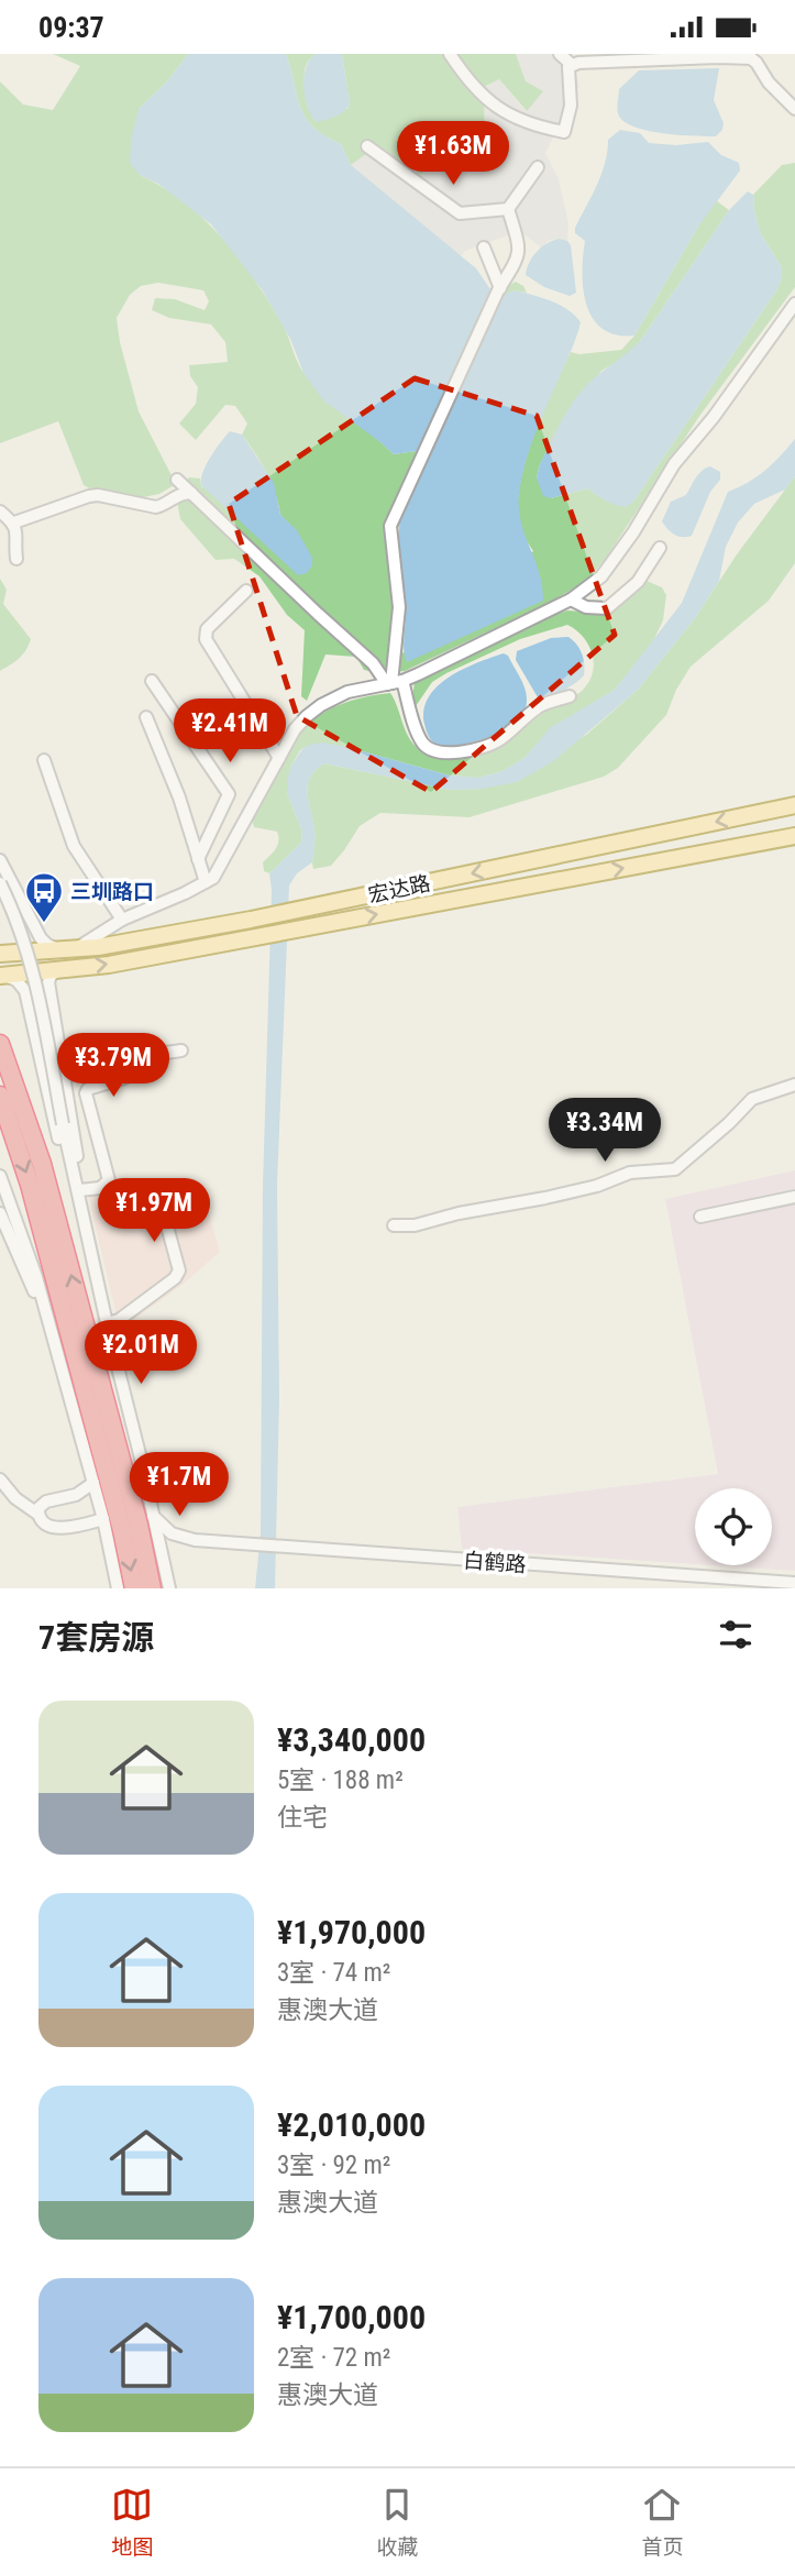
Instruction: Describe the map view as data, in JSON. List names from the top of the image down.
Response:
{
  "streets": {
    "main road": ["宏达路"],
    "street": ["白鹤路"]
  },
  "places": {
    "bus stop": ["三圳路口"]
  },
  "page": {
    "status": "09:37",
    "price": [
      "¥1.63M",
      "¥2.41M",
      "¥3.79M",
      "¥3.34M",
      "¥1.97M",
      "¥2.01M",
      "¥1.7M"
    ],
    "heading": "7套房源",
    "list": [
      {
        "name": "¥3,340,000",
        "note": "5室 · 188 m² · 住宅"
      },
      {
        "name": "¥1,970,000",
        "note": "3室 · 74 m² · 惠澳大道"
      },
      {
        "name": "¥2,010,000",
        "note": "3室 · 92 m² · 惠澳大道"
      },
      {
        "name": "¥1,700,000",
        "note": "2室 · 72 m² · 惠澳大道"
      }
    ],
    "tabs": ["地图", "收藏", "首页"]
  }
}
